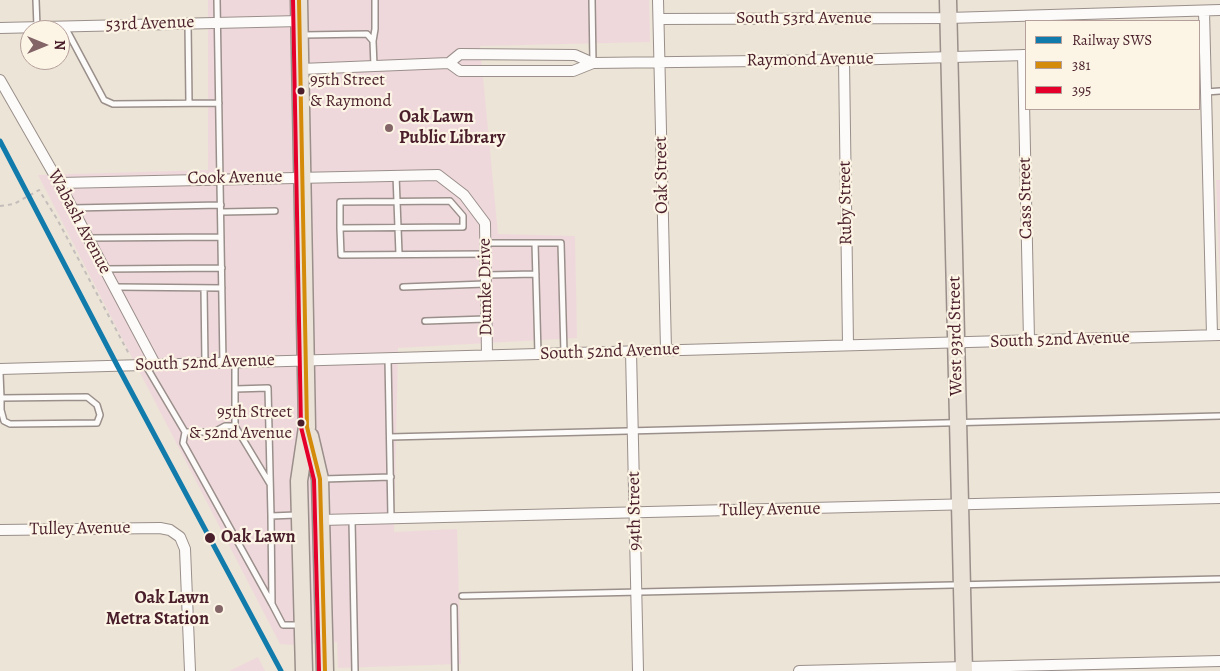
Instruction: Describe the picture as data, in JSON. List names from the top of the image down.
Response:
{
  "streets": {
    "main road": ["West 93rd Street"],
    "street": [
      "South 53rd Avenue",
      "53rd Avenue",
      "Raymond Avenue",
      "Oak Street",
      "Cook Avenue",
      "Cass Street",
      "Ruby Street",
      "Wabash Avenue",
      "Dumke Drive",
      "South 52nd Avenue",
      "Tulley Avenue",
      "94th Street"
    ]
  },
  "crossings": [
    ["South 53rd Avenue", "Oak Street"],
    ["South 53rd Avenue", "West 93rd Street"],
    ["Raymond Avenue", "Oak Street"],
    ["Raymond Avenue", "Cass Street"],
    ["Raymond Avenue", "Ruby Street"],
    ["Raymond Avenue", "West 93rd Street"],
    ["Oak Street", "South 52nd Avenue"],
    ["Cook Avenue", "Wabash Avenue"],
    ["Cook Avenue", "Dumke Drive"],
    ["Cass Street", "South 52nd Avenue"],
    ["Ruby Street", "South 52nd Avenue"],
    ["Wabash Avenue", "South 52nd Avenue"],
    ["Dumke Drive", "South 52nd Avenue"],
    ["West 93rd Street", "South 52nd Avenue"],
    ["West 93rd Street", "Tulley Avenue"],
    ["South 52nd Avenue", "94th Street"],
    ["Tulley Avenue", "94th Street"]
  ],
  "places": [
    "95th Street & Raymond",
    "Oak Lawn Public Library",
    "95th Street & 52nd Avenue",
    "Oak Lawn",
    "Oak Lawn Metra Station"
  ],
  "lines": ["transit line 381", "transit line 395", "rail line SWS"],
  "legend": ["Railway SWS", "381", "395"],
  "north": "right"
}
